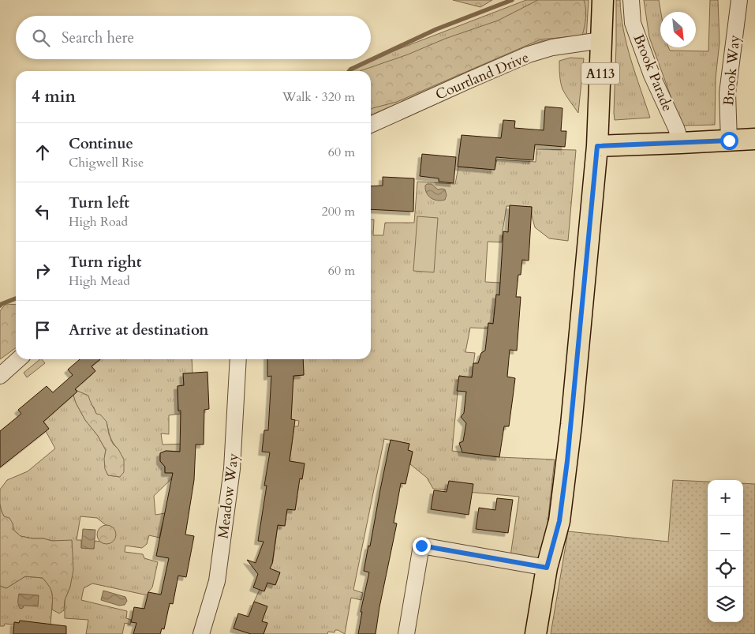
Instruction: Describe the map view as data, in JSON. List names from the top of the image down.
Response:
{
  "streets": {
    "main road": ["A113"],
    "street": [
      "Brook Way",
      "Brook Parade",
      "Courtland Drive",
      "Meadow Way"
    ]
  },
  "crossings": [
    ["A113", "Courtland Drive"]
  ],
  "north": "bottom right",
  "page": {
    "search": "Search here",
    "heading": ["4 min", "Walk · 320 m"],
    "list": [
      ["Continue", "Chigwell Rise", "60 m"],
      ["Turn left", "High Road", "200 m"],
      ["Turn right", "High Mead", "60 m"],
      "Arrive at destination"
    ],
    "map_buttons": ["+", "−"]
  }
}
